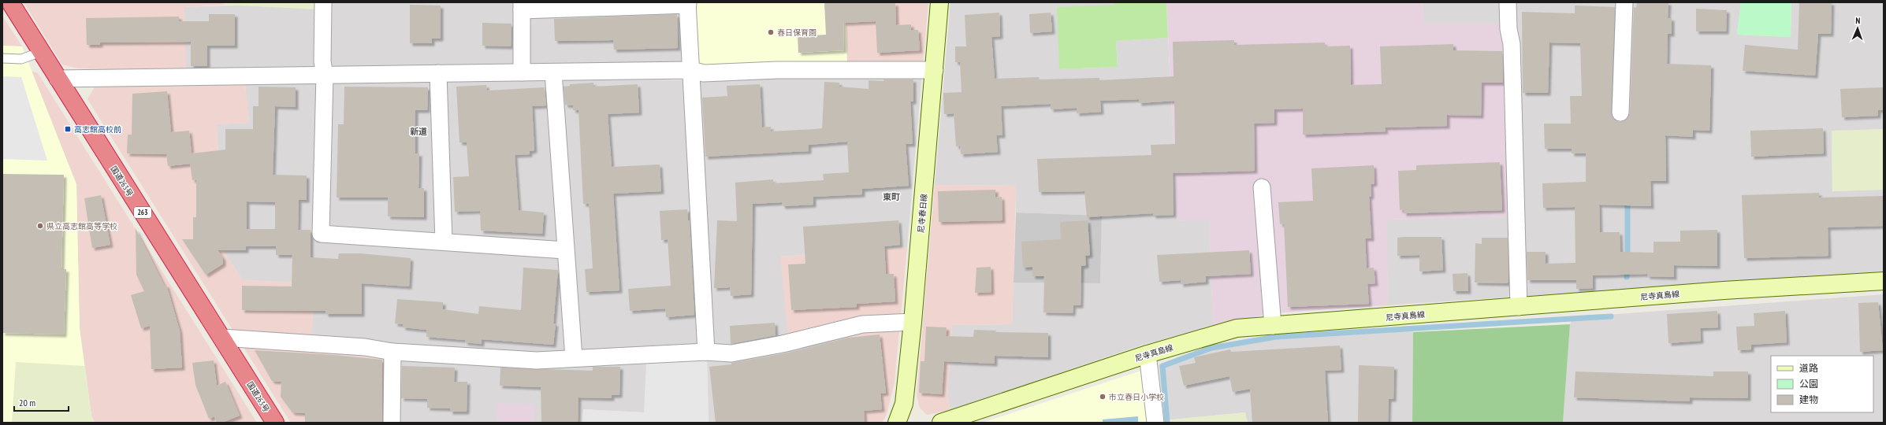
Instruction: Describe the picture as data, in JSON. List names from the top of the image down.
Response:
{
  "streets": {
    "highway": ["国道263号", "263"],
    "street": ["尼寺春日線", "尼寺真島線"]
  },
  "districts": ["新道", "東町"],
  "places": {
    "other": ["春日保育園", "県立高志館高等学校", "市立春日小学校"],
    "transit": ["高志館高校前"]
  },
  "legend": ["道路", "公園", "建物"],
  "scale_bar": "20 m",
  "north": "top"
}
